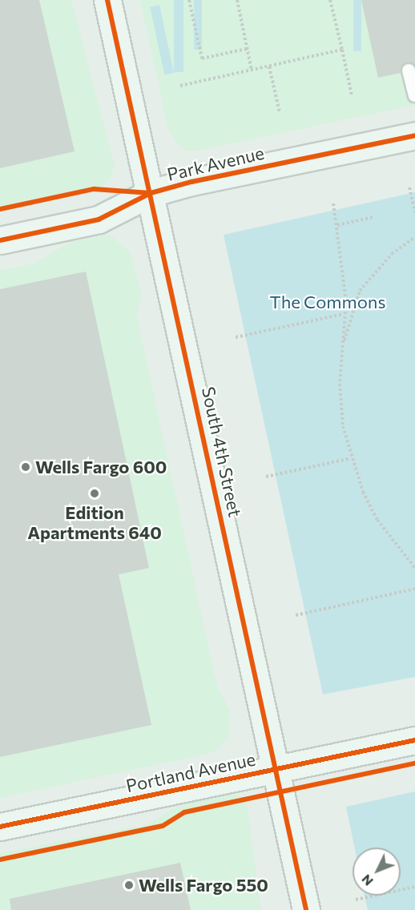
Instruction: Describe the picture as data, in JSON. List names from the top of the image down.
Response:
{
  "streets": {
    "main road": ["Park Avenue", "South 4th Street", "Portland Avenue"]
  },
  "crossings": [
    ["Park Avenue", "South 4th Street"],
    ["South 4th Street", "Portland Avenue"]
  ],
  "parks": ["The Commons"],
  "places": ["Wells Fargo 600", "Edition Apartments 640", "Wells Fargo 550"],
  "north": "bottom left"
}
